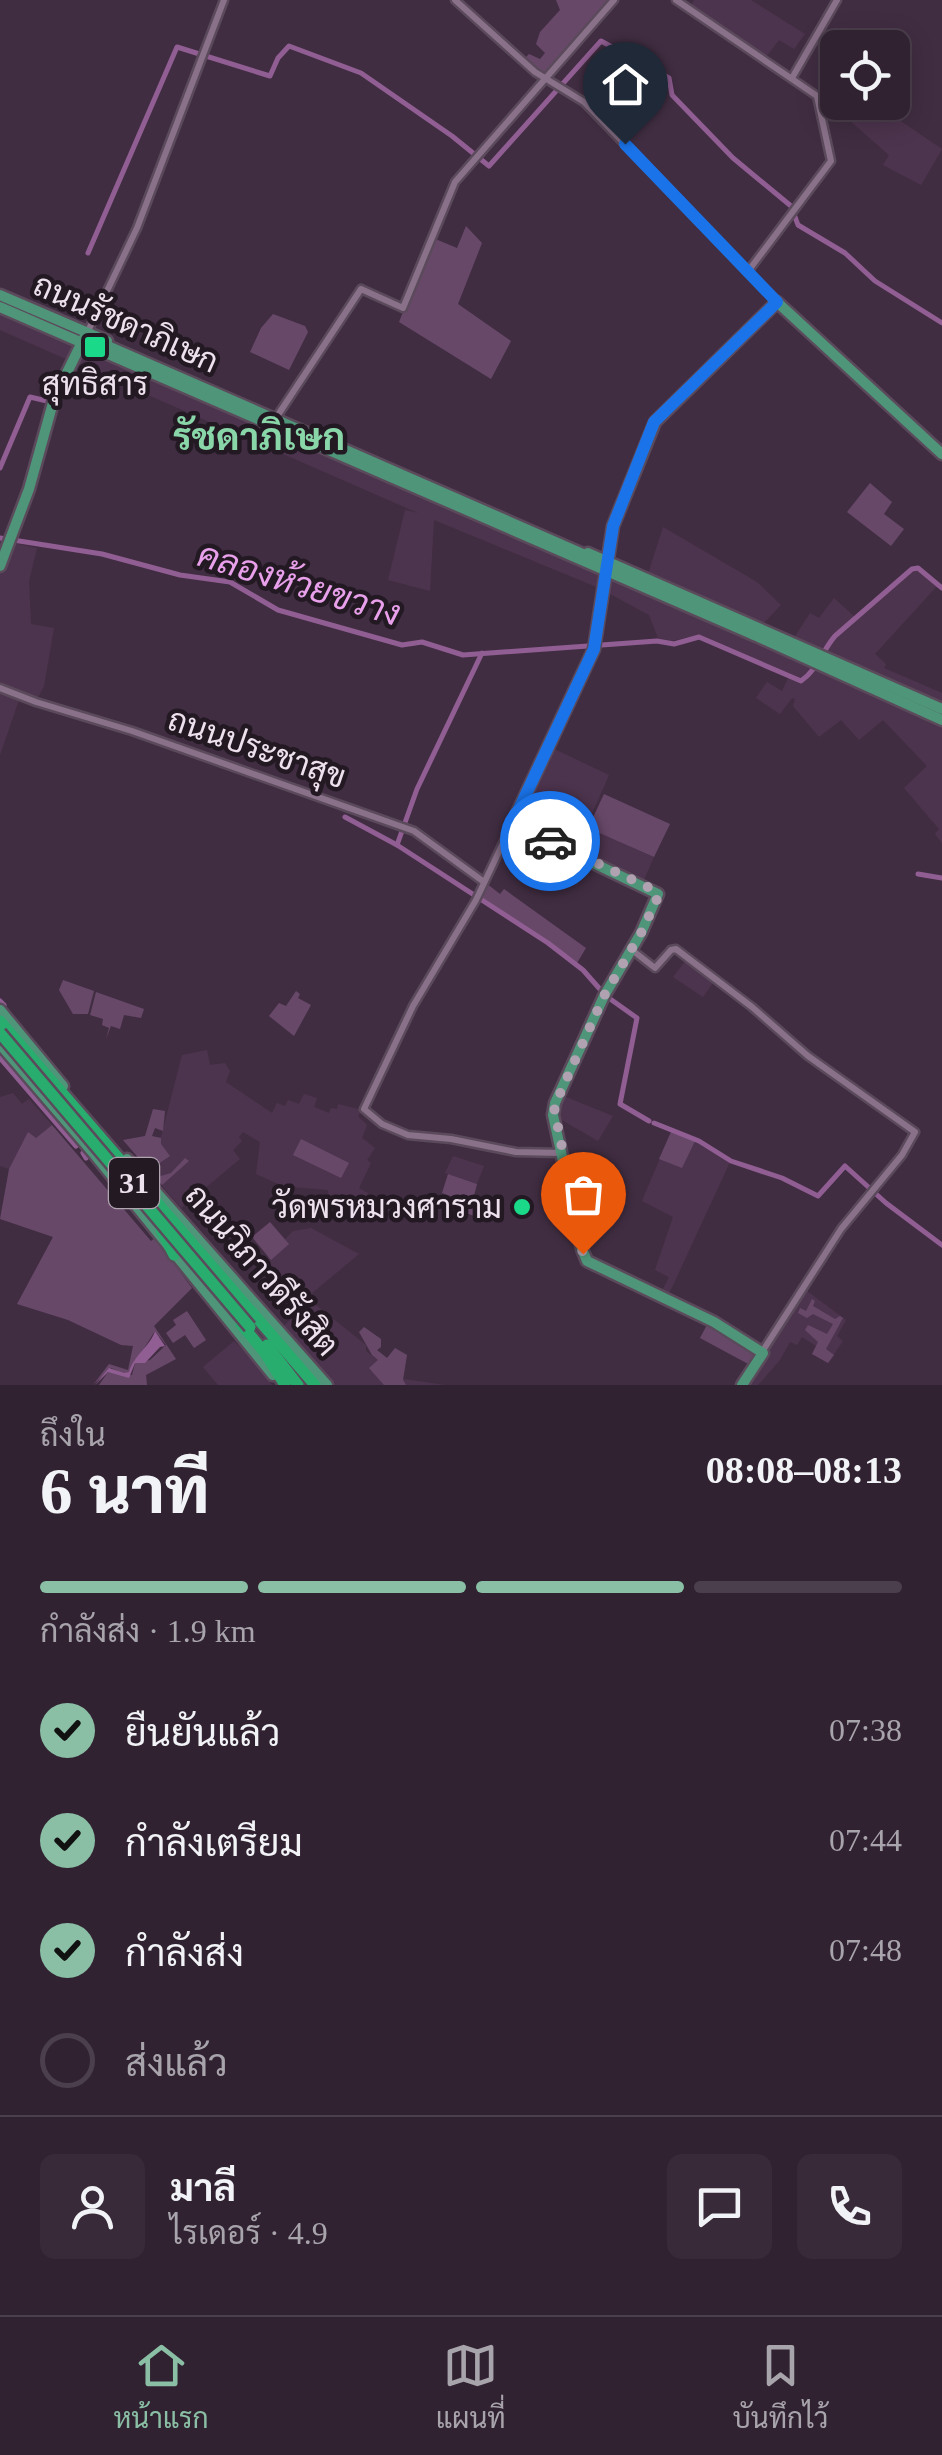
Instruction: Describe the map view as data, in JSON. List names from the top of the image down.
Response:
{
  "streets": {
    "highway": ["31", "ถนนวิภาวดีรังสิต"],
    "main road": ["ถนนรัชดาภิเษก"],
    "street": ["ถนนประชาสุข"]
  },
  "crossings": [
    ["31", "ถนนวิภาวดีรังสิต"]
  ],
  "districts": ["รัชดาภิเษก"],
  "water": ["คลองห้วยขวาง"],
  "places": {
    "transit": ["สุทธิสาร"],
    "other": ["วัดพรหมวงศาราม"]
  },
  "page": {
    "heading": ["6 นาที", "ถึงใน", "08:08–08:13"],
    "panel": ["มาลี", "ไรเดอร์ · 4.9"],
    "bar": "กำลังส่ง · 1.9 km",
    "list": [
      ["ยืนยันแล้ว", "07:38"],
      ["กำลังเตรียม", "07:44"],
      ["กำลังส่ง", "07:48"],
      "ส่งแล้ว"
    ],
    "tabs": ["หน้าแรก", "แผนที่", "บันทึกไว้"]
  }
}
